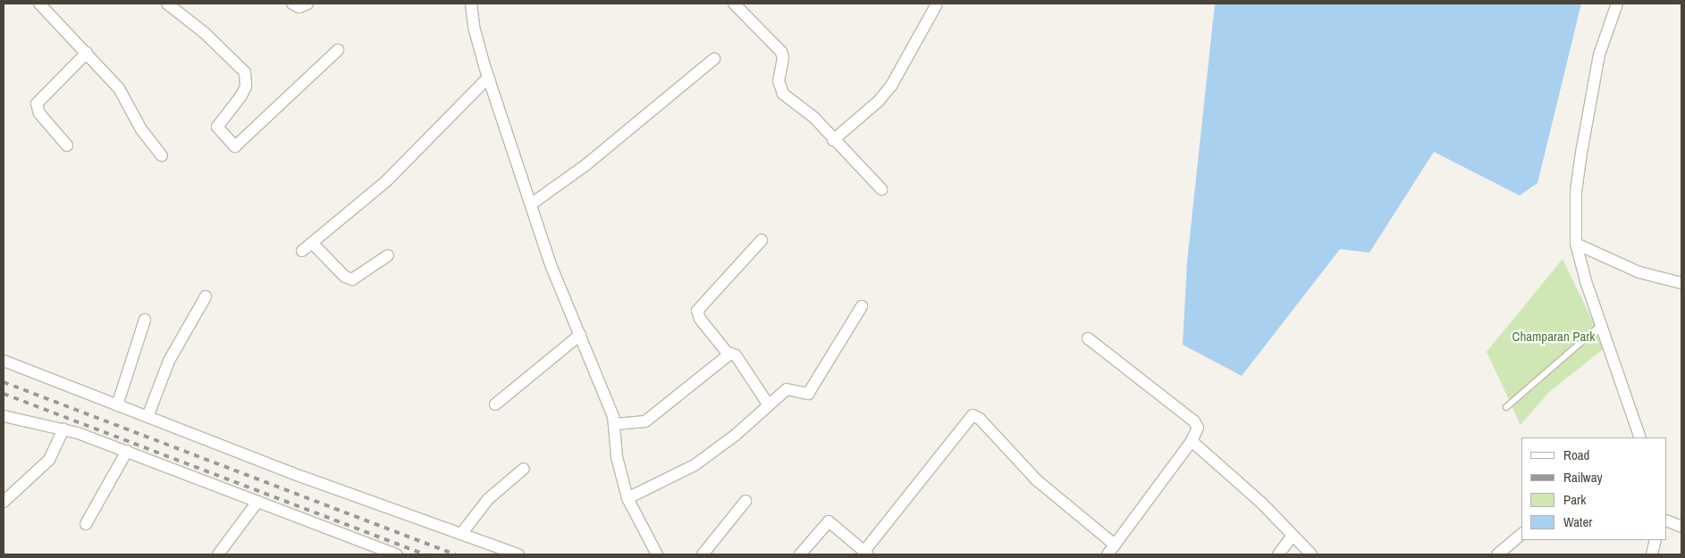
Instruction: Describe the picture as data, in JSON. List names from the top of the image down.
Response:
{
  "parks": ["Champaran Park"],
  "legend": [
    "Road",
    "Railway",
    "Park",
    "Water"
  ]
}
